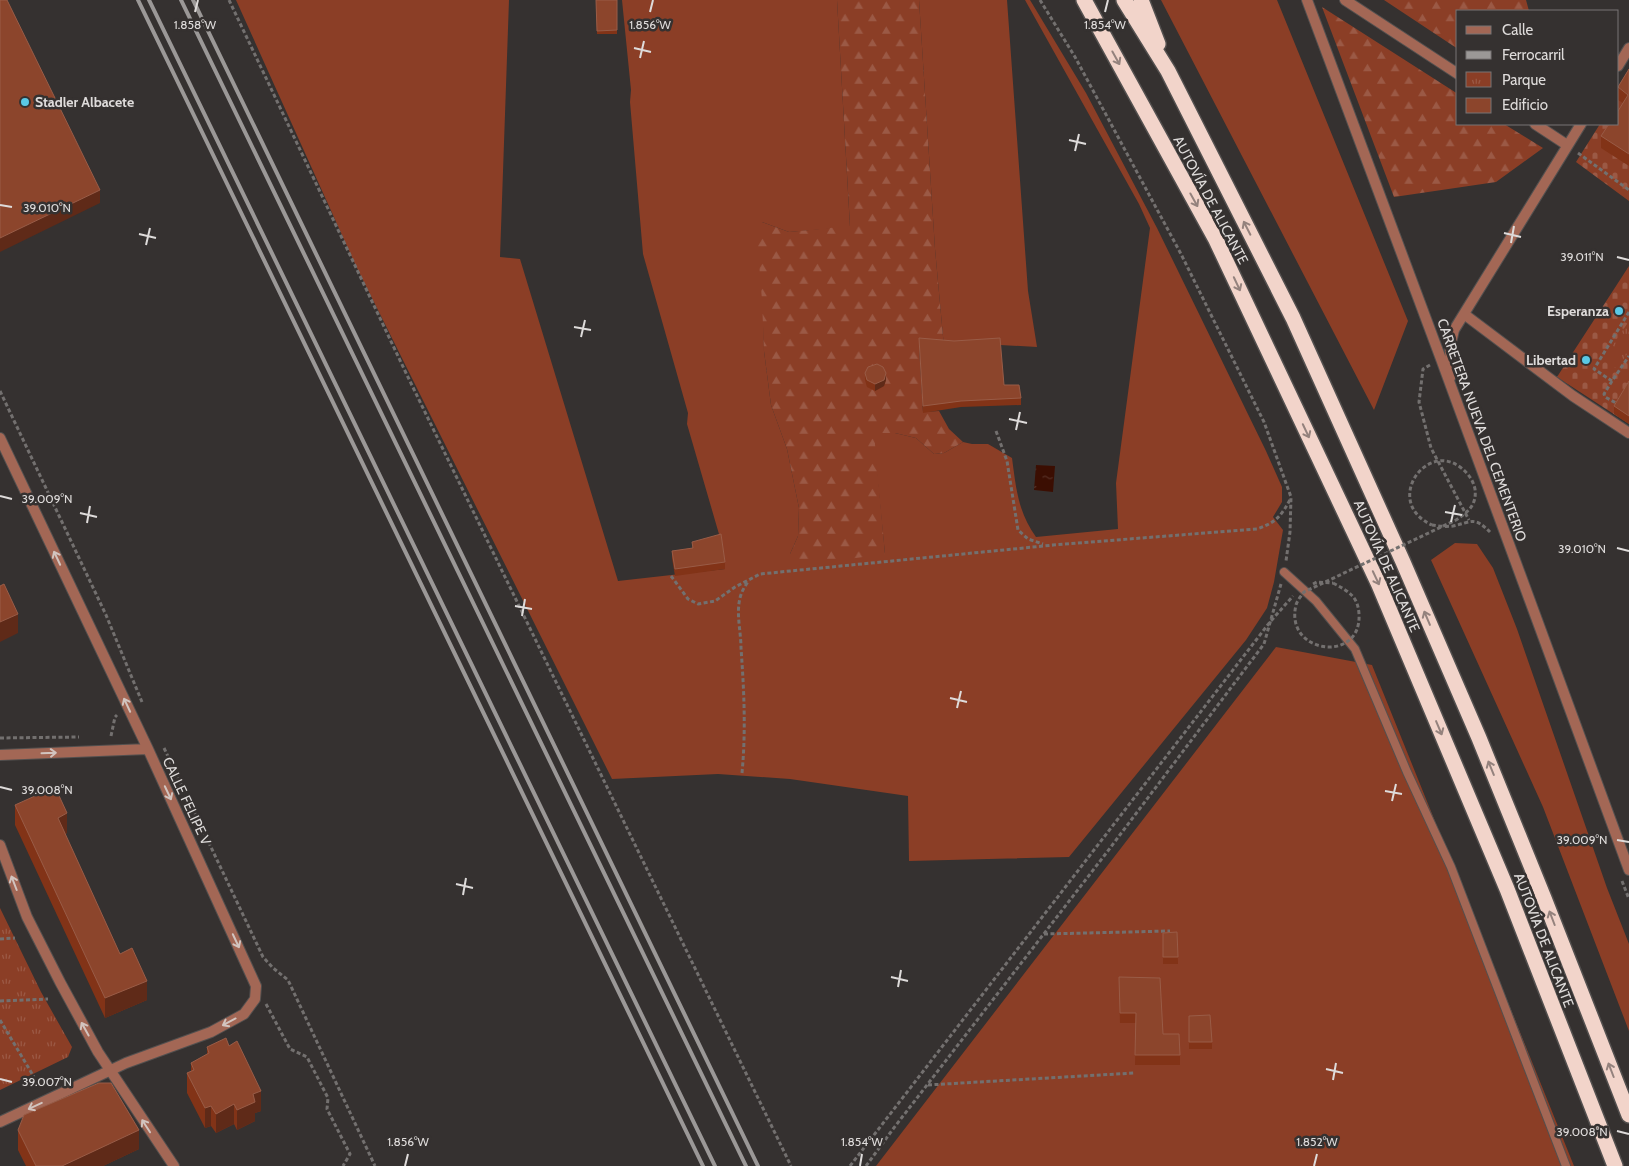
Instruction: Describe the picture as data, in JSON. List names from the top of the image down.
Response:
{
  "streets": {
    "highway": ["AUTOVÍA DE ALICANTE"],
    "street": ["CARRETERA NUEVA DEL CEMENTERIO", "CALLE FELIPE V"]
  },
  "places": ["Stadler Albacete", "Esperanza", "Libertad"],
  "legend": [
    "Calle",
    "Ferrocarril",
    "Parque",
    "Edificio"
  ],
  "coordinates": [
    "1.858°W",
    "1.856°W",
    "1.854°W",
    "39.010°N",
    "39.011°N",
    "39.009°N",
    "39.008°N",
    "39.007°N",
    "1.852°W"
  ]
}
